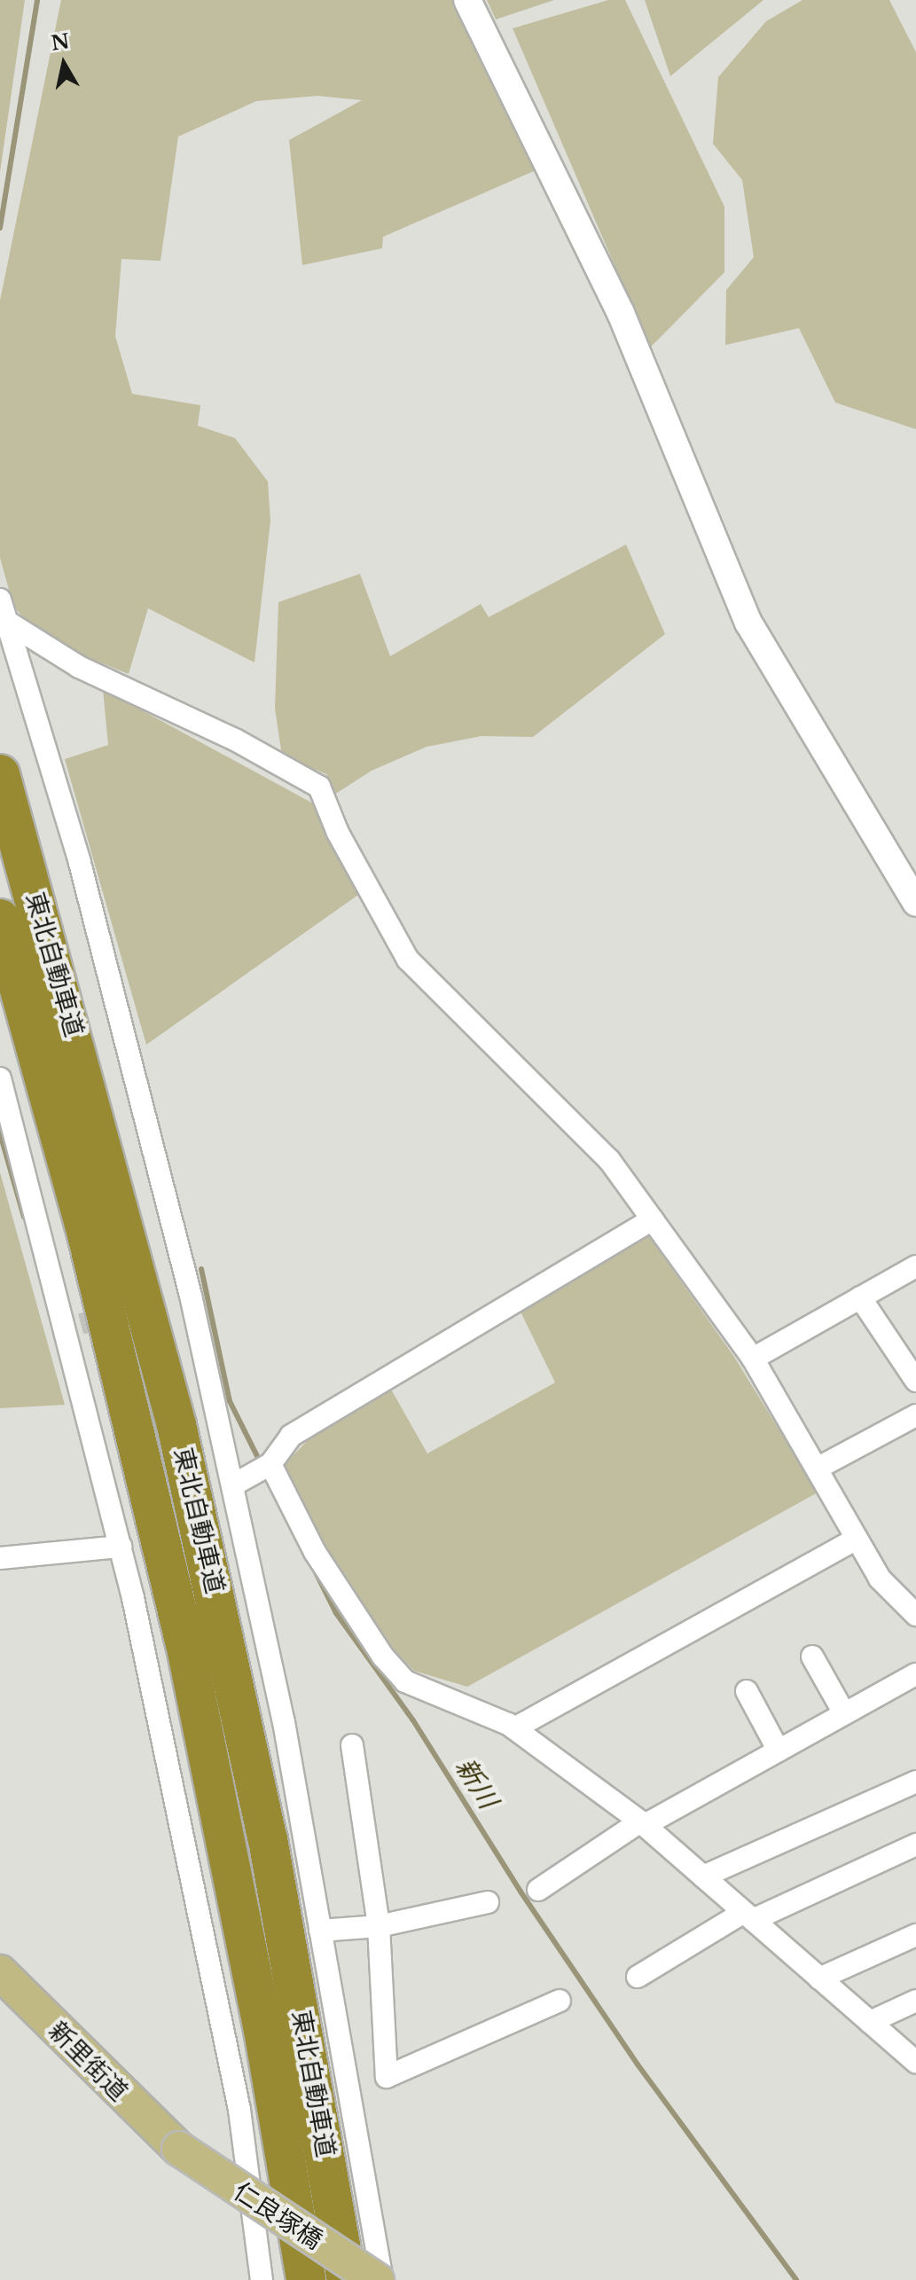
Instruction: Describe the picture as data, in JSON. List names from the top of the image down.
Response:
{
  "streets": {
    "highway": ["東北自動車道"],
    "main road": ["新里街道", "仁良塚橋"]
  },
  "crossings": [
    ["新里街道", "仁良塚橋"]
  ],
  "water": ["新川"],
  "north": "top"
}
